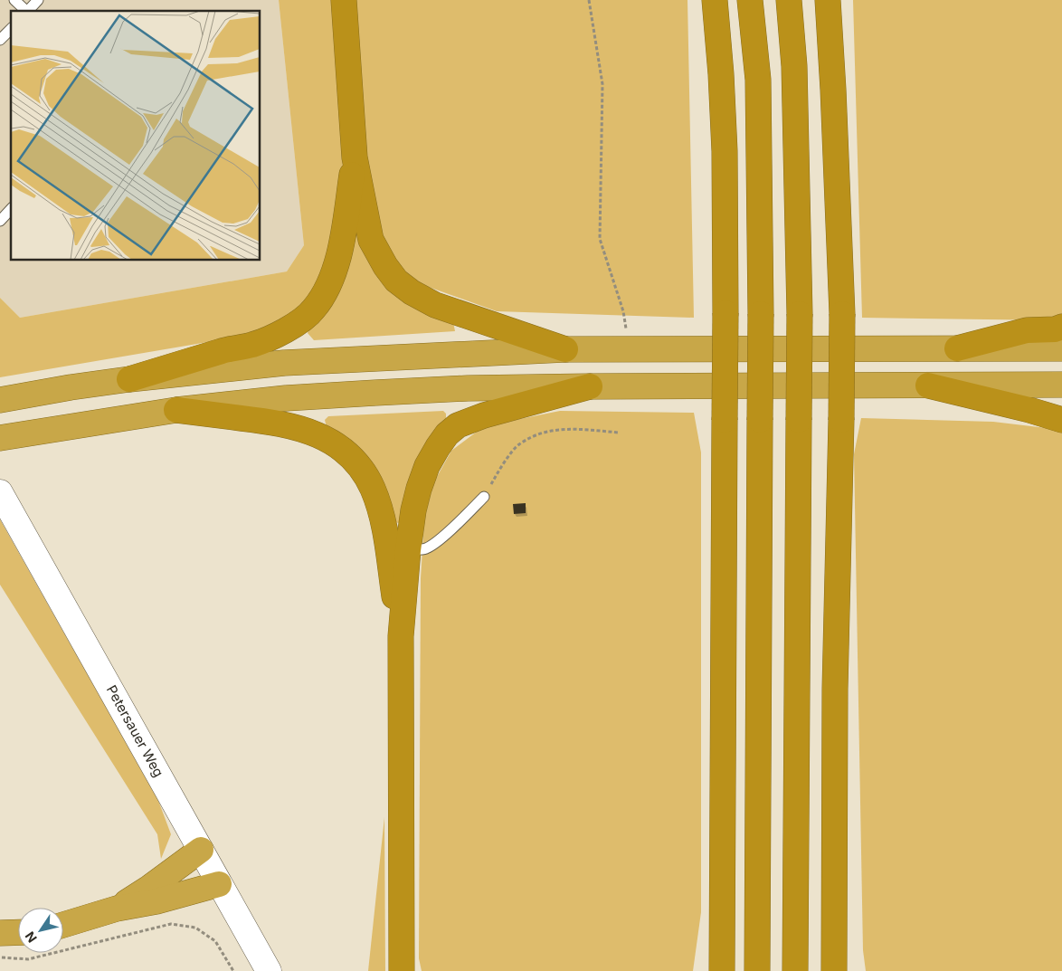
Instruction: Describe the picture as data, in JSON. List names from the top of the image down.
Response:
{
  "streets": {
    "street": ["Petersauer Weg"]
  },
  "north": "bottom left"
}
